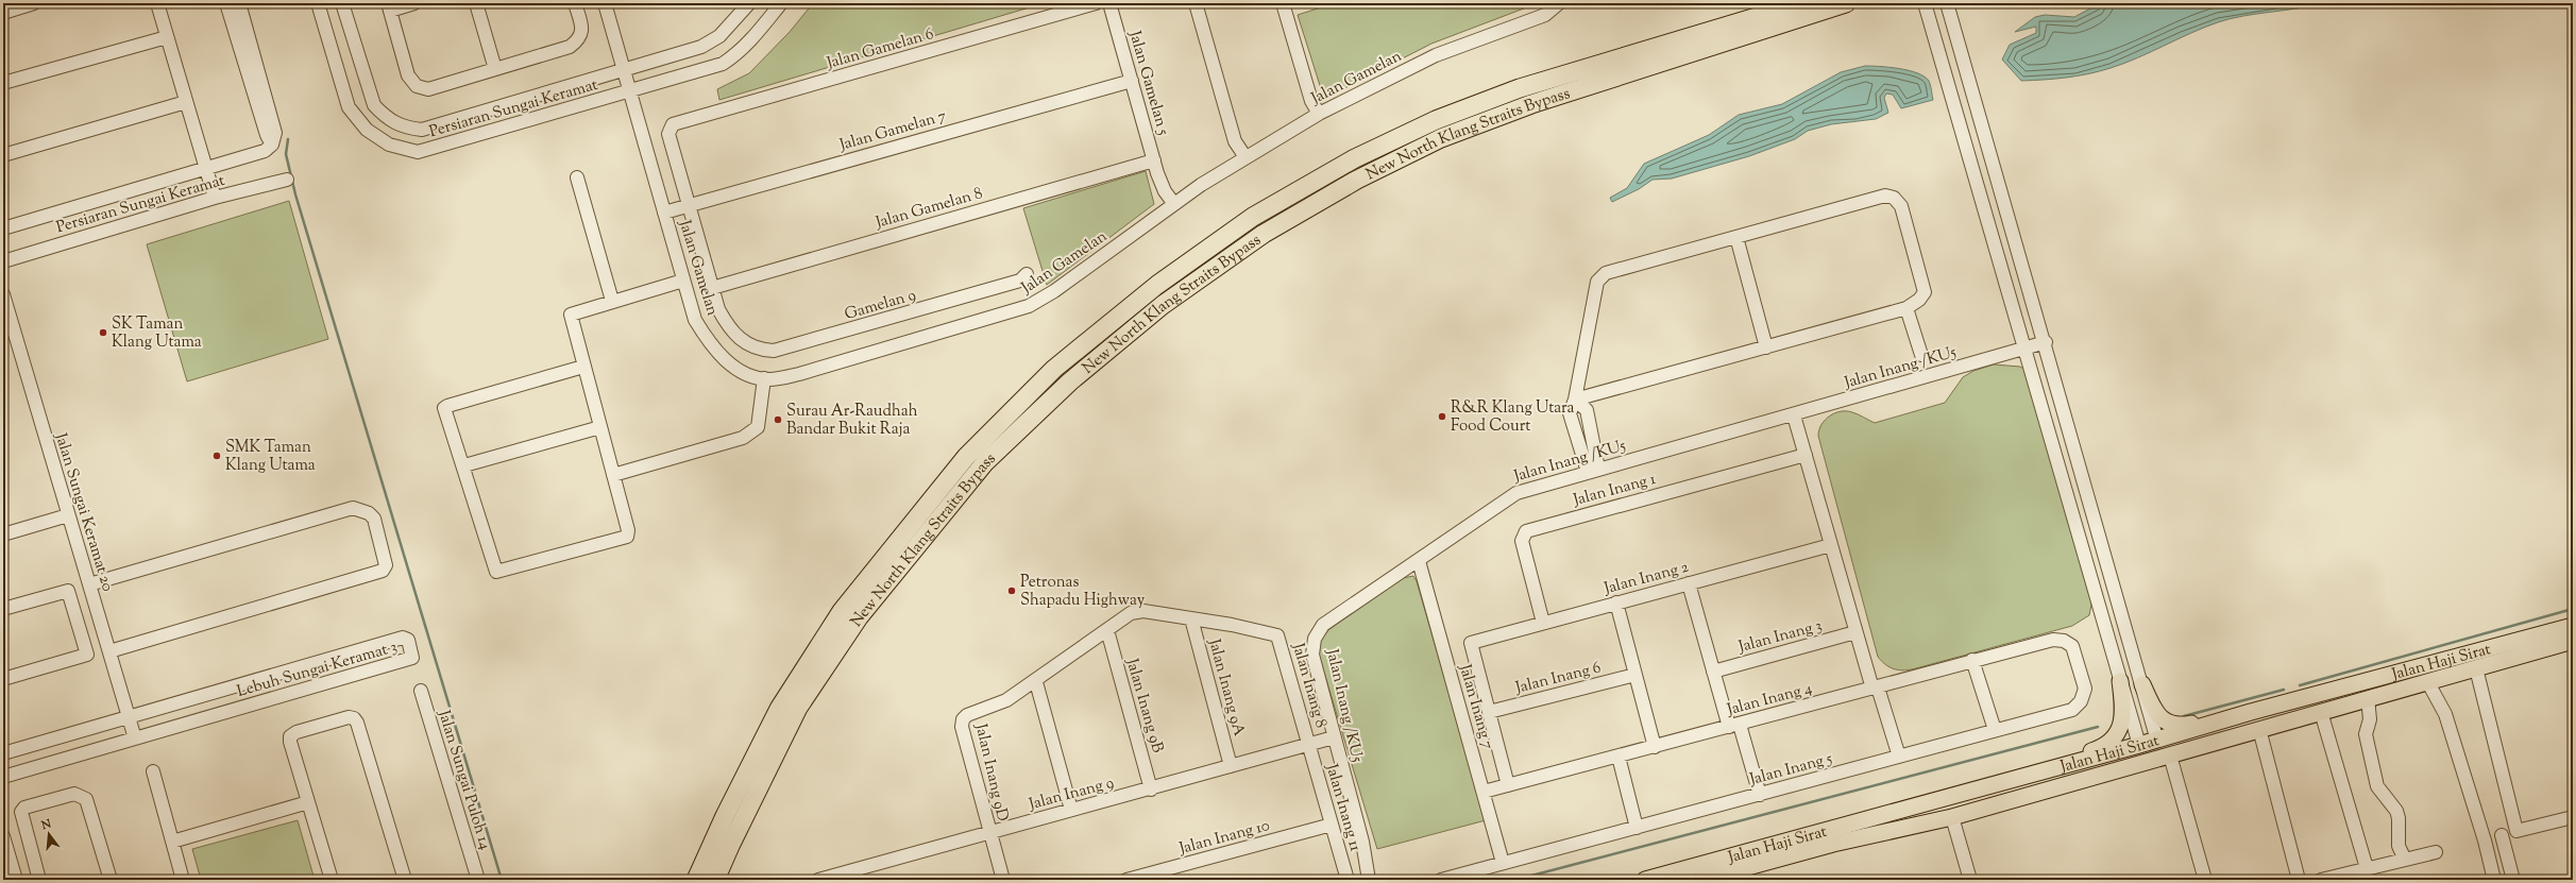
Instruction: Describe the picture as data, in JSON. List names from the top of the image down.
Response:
{
  "streets": {
    "highway": ["New North Klang Straits Bypass"],
    "main road": ["Jalan Haji Sirat"],
    "street": [
      "Jalan Gamelan 6",
      "Jalan Gamelan",
      "Jalan Gamelan 5",
      "Persiaran Sungai Keramat",
      "Jalan Gamelan 7",
      "Jalan Gamelan 8",
      "Gamelan 9",
      "Jalan Inang /KU5",
      "Jalan Inang 1",
      "Jalan Sungai Keramat 20",
      "Jalan Inang 2",
      "Jalan Inang 3",
      "Lebuh Sungai Keramat 3",
      "Jalan Inang 6",
      "Jalan Inang 8",
      "Jalan Inang 9A",
      "Jalan Inang 4",
      "Jalan Inang 9B",
      "Jalan Inang 7",
      "Jalan Inang 5",
      "Jalan Inang 9D",
      "Jalan Sungai Puloh 14",
      "Jalan Inang 9",
      "Jalan Inang 11",
      "Jalan Inang 10"
    ]
  },
  "crossings": [
    ["Jalan Gamelan 6", "Jalan Gamelan 7"],
    ["Jalan Gamelan", "Jalan Gamelan 5"],
    ["Jalan Gamelan", "Persiaran Sungai Keramat"],
    ["Jalan Gamelan", "Jalan Gamelan 7"],
    ["Jalan Gamelan 5", "Jalan Gamelan 7"],
    ["Jalan Gamelan 5", "Jalan Gamelan 8"],
    ["Jalan Gamelan 8", "Gamelan 9"],
    ["Jalan Inang /KU5", "Jalan Inang 7"],
    ["Jalan Inang /KU5", "Jalan Inang 9"],
    ["Jalan Inang 1", "Jalan Inang 2"],
    ["Jalan Sungai Keramat 20", "Lebuh Sungai Keramat 3"],
    ["Jalan Inang 2", "Jalan Inang 6"],
    ["Jalan Inang 8", "Jalan Inang 9A"],
    ["Jalan Inang 8", "Jalan Inang 9"],
    ["Jalan Inang 8", "Jalan Inang 11"],
    ["Jalan Inang 9A", "Jalan Inang 9"],
    ["Jalan Inang 4", "Jalan Inang 7"],
    ["Jalan Inang 4", "Jalan Inang 5"],
    ["Jalan Inang 9B", "Jalan Inang 9"],
    ["Jalan Inang 7", "Jalan Inang 5"],
    ["Jalan Inang 9D", "Jalan Inang 9"],
    ["Jalan Inang 9", "Jalan Inang 11"],
    ["Jalan Inang 11", "Jalan Inang 10"]
  ],
  "places": [
    "SK Taman Klang Utama",
    "R&R Klang Utara Food Court",
    "Surau Ar-Raudhah Bandar Bukit Raja",
    "SMK Taman Klang Utama",
    "Petronas Shapadu Highway"
  ],
  "north": "top"
}
